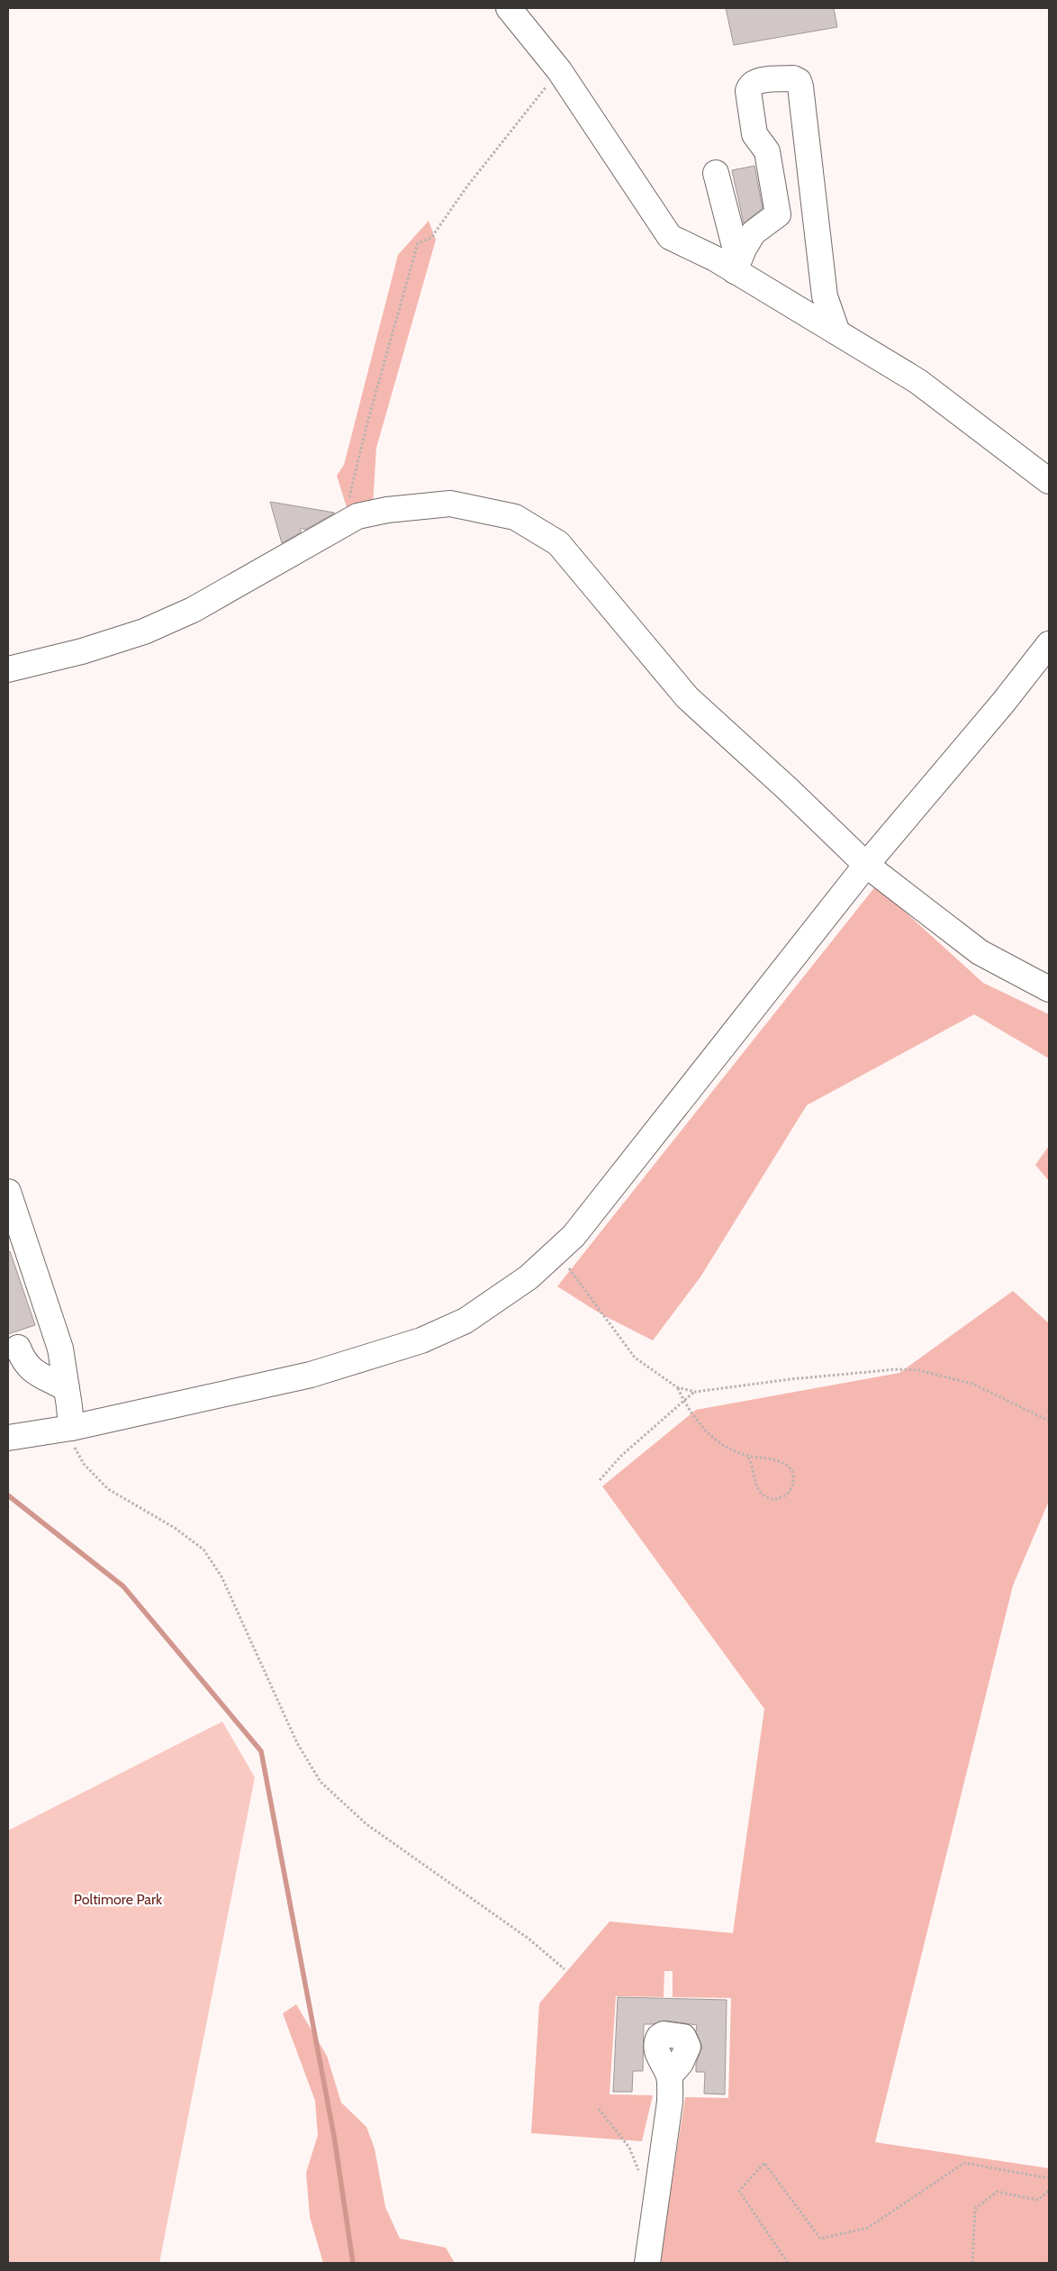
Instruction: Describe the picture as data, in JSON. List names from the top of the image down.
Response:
{
  "parks": ["Poltimore Park"]
}
